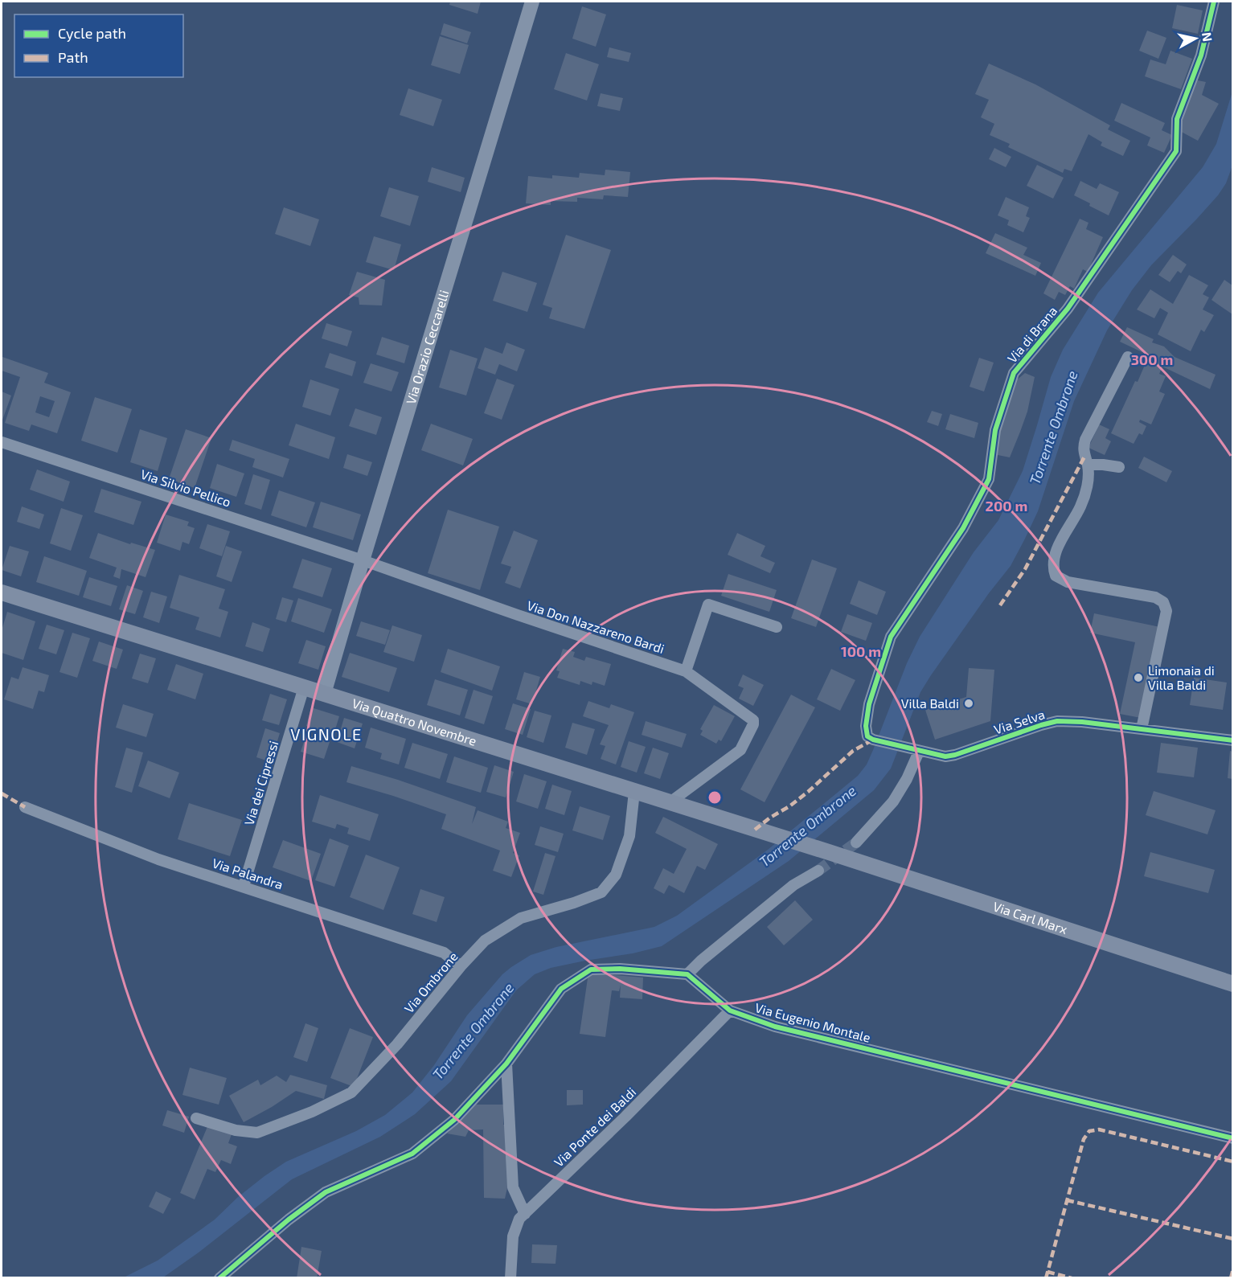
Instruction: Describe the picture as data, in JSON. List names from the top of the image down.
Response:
{
  "streets": {
    "main road": ["Via Quattro Novembre", "Via Carl Marx"],
    "street": [
      "Via di Brana",
      "Via Orazio Ceccarelli",
      "Via Silvio Pellico",
      "Via Don Nazzareno Bardi",
      "Via Selva",
      "Via dei Cipressi",
      "Via Palandra",
      "Via Ombrone",
      "Via Eugenio Montale",
      "Via Ponte dei Baldi"
    ]
  },
  "crossings": [
    ["Via di Brana", "Via Selva"],
    ["Via Orazio Ceccarelli", "Via Silvio Pellico"],
    ["Via Orazio Ceccarelli", "Via Don Nazzareno Bardi"],
    ["Via Orazio Ceccarelli", "Via Quattro Novembre"],
    ["Via Silvio Pellico", "Via Don Nazzareno Bardi"],
    ["Via Don Nazzareno Bardi", "Via Quattro Novembre"],
    ["Via Quattro Novembre", "Via dei Cipressi"],
    ["Via Quattro Novembre", "Via Carl Marx"],
    ["Via Quattro Novembre", "Via Ombrone"],
    ["Via dei Cipressi", "Via Palandra"],
    ["Via Palandra", "Via Ombrone"],
    ["Via Eugenio Montale", "Via Ponte dei Baldi"]
  ],
  "districts": ["VIGNOLE"],
  "water": ["Torrente Ombrone"],
  "places": ["Limonaia di Villa Baldi", "Villa Baldi"],
  "legend": ["Cycle path", "Path"],
  "north": "right",
  "rings": ["300 m", "200 m", "100 m"]
}
